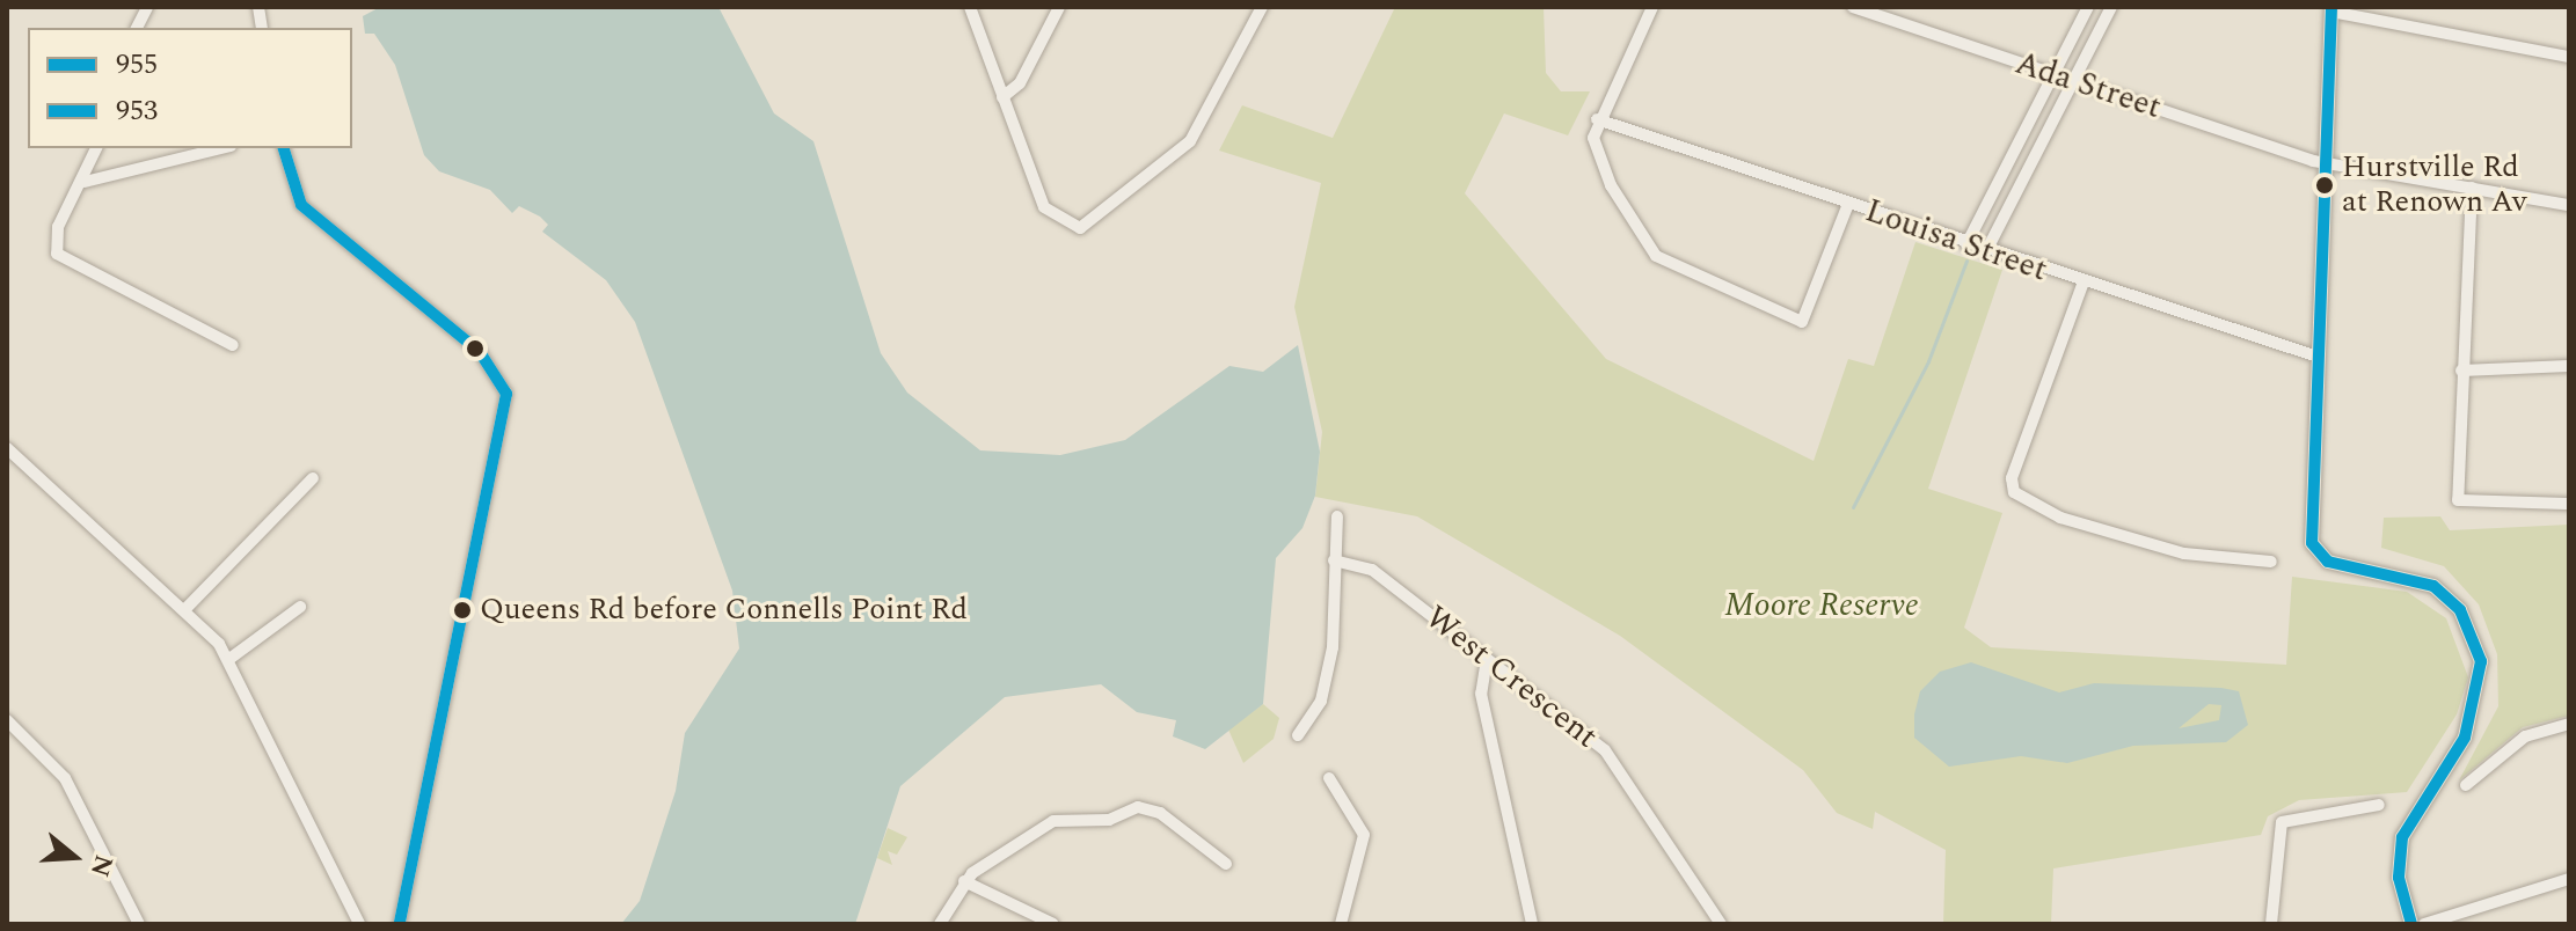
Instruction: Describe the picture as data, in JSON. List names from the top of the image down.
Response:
{
  "streets": {
    "street": ["Ada Street", "Louisa Street", "West Crescent"]
  },
  "parks": ["Moore Reserve"],
  "places": ["Hurstville Rd at Renown Av", "Queens Rd before Connells Point Rd"],
  "lines": ["transit line 955", "transit line 953"],
  "legend": ["955", "953"],
  "north": "right"
}
